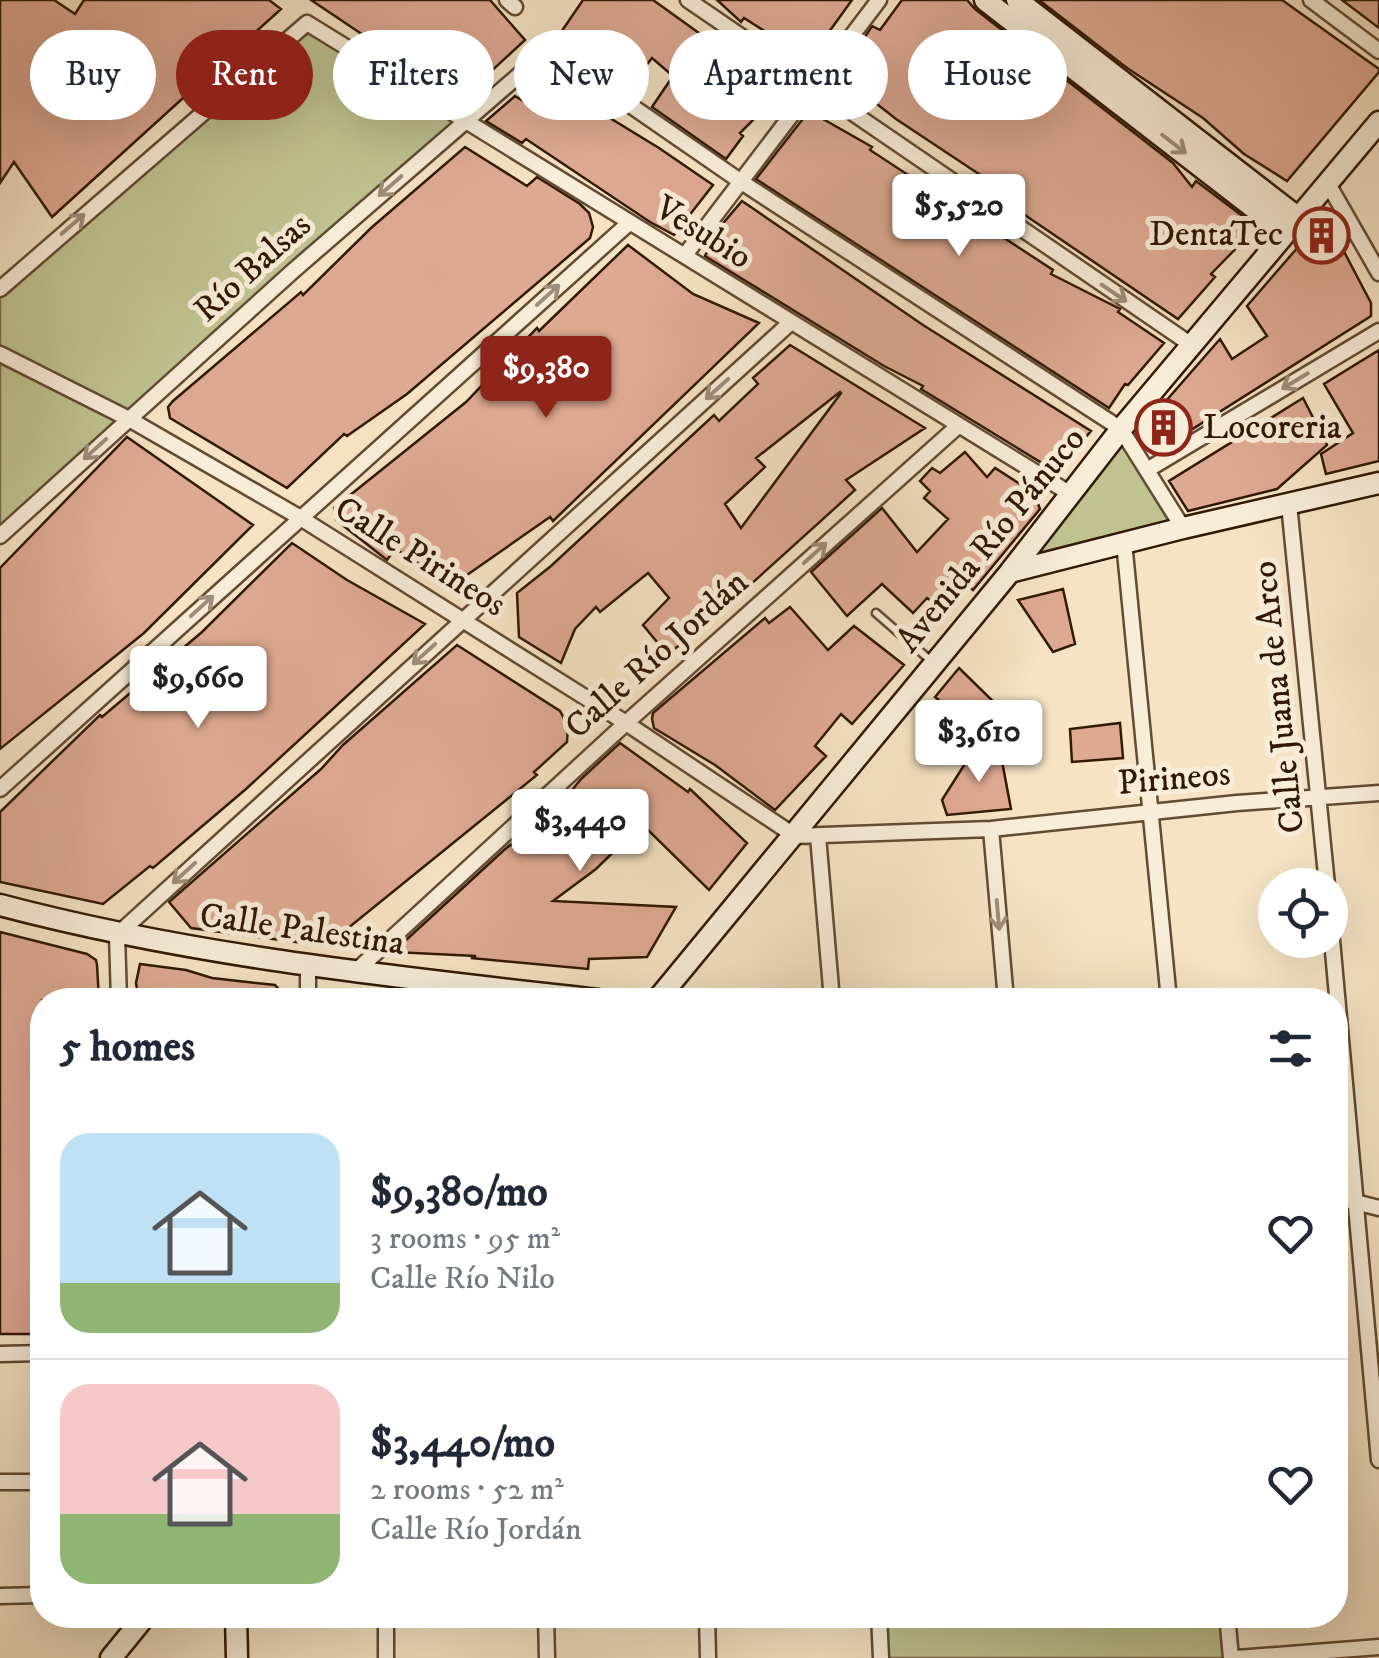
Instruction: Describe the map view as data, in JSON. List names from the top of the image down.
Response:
{
  "streets": {
    "street": [
      "Vesubio",
      "Río Balsas",
      "Avenida Río Pánuco",
      "Calle Pirineos",
      "Calle Río Jordán",
      "Calle Juana de Arco",
      "Pirineos",
      "Calle Palestina"
    ]
  },
  "crossings": [
    ["Vesubio", "Río Balsas"],
    ["Vesubio", "Avenida Río Pánuco"],
    ["Vesubio", "Calle Río Jordán"],
    ["Río Balsas", "Calle Pirineos"],
    ["Avenida Río Pánuco", "Calle Pirineos"],
    ["Avenida Río Pánuco", "Pirineos"],
    ["Calle Pirineos", "Calle Río Jordán"],
    ["Calle Pirineos", "Pirineos"],
    ["Calle Río Jordán", "Calle Palestina"],
    ["Calle Juana de Arco", "Pirineos"]
  ],
  "one_way": ["Vesubio", "Río Balsas", "Calle Río Jordán"],
  "places": {
    "building": ["DentaTec", "Locoreria"]
  },
  "page": {
    "chip": [
      "Buy",
      "Rent",
      "Filters",
      "New",
      "Apartment",
      "House"
    ],
    "price": [
      "$5,520",
      "$9,380",
      "$9,660",
      "$3,610",
      "$3,440"
    ],
    "heading": "5 homes",
    "list": [
      {
        "name": "$9,380/mo",
        "note": "3 rooms · 95 m² · Calle Río Nilo"
      },
      {
        "name": "$3,440/mo",
        "note": "2 rooms · 52 m² · Calle Río Jordán"
      }
    ]
  }
}
